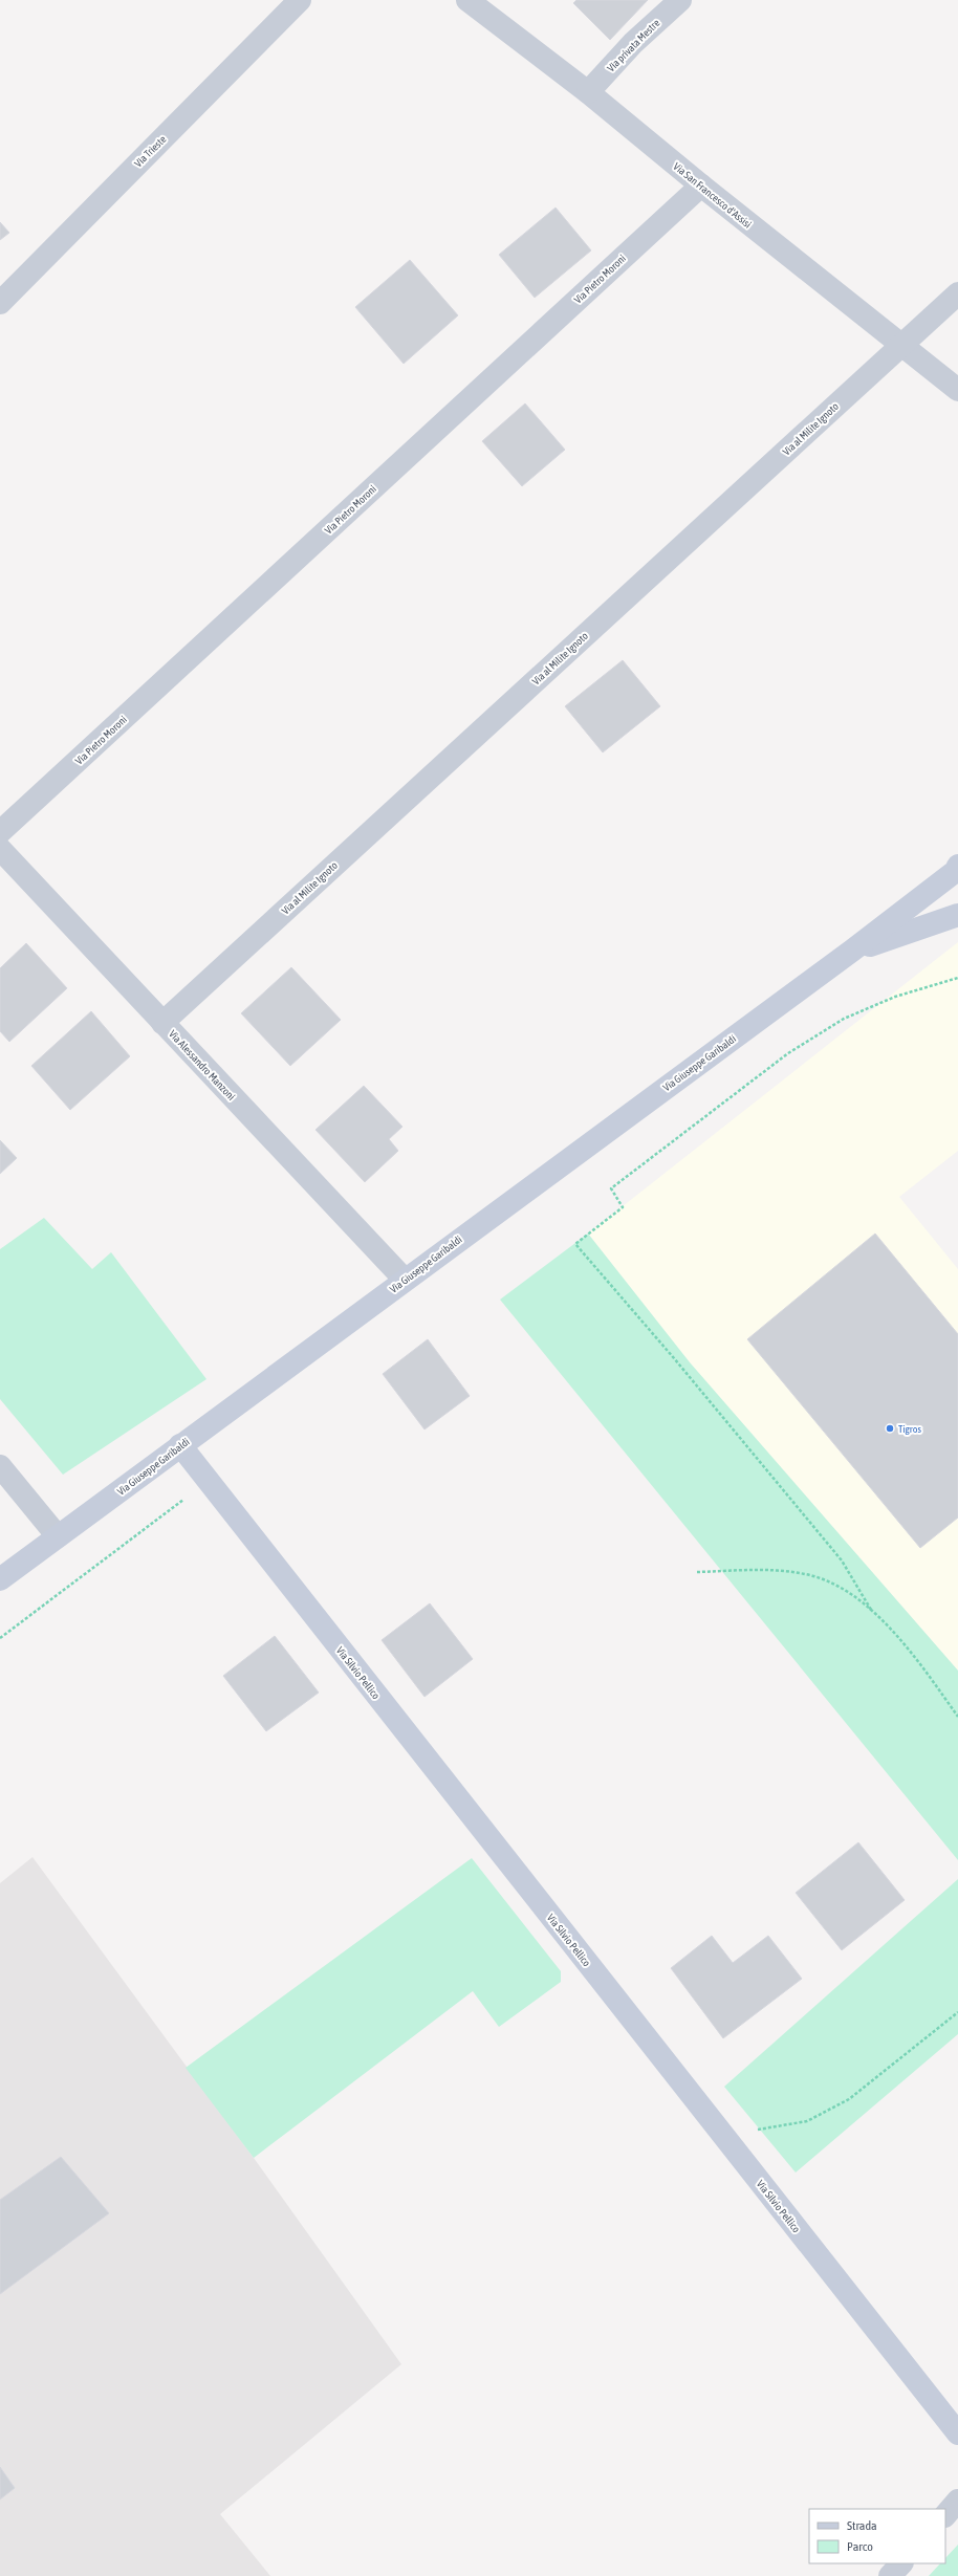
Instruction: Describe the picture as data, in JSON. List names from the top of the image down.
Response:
{
  "streets": {
    "street": [
      "Via privata Mestre",
      "Via Trieste",
      "Via San Francesco d'Assisi",
      "Via Pietro Moroni",
      "Via al Milite Ignoto",
      "Via Giuseppe Garibaldi",
      "Via Alessandro Manzoni",
      "Via Silvio Pellico"
    ]
  },
  "crossings": [
    ["Via privata Mestre", "Via San Francesco d'Assisi"],
    ["Via San Francesco d'Assisi", "Via Pietro Moroni"],
    ["Via San Francesco d'Assisi", "Via al Milite Ignoto"],
    ["Via al Milite Ignoto", "Via Alessandro Manzoni"],
    ["Via Giuseppe Garibaldi", "Via Alessandro Manzoni"],
    ["Via Giuseppe Garibaldi", "Via Silvio Pellico"]
  ],
  "places": ["Tigros"],
  "legend": ["Strada", "Parco"]
}
